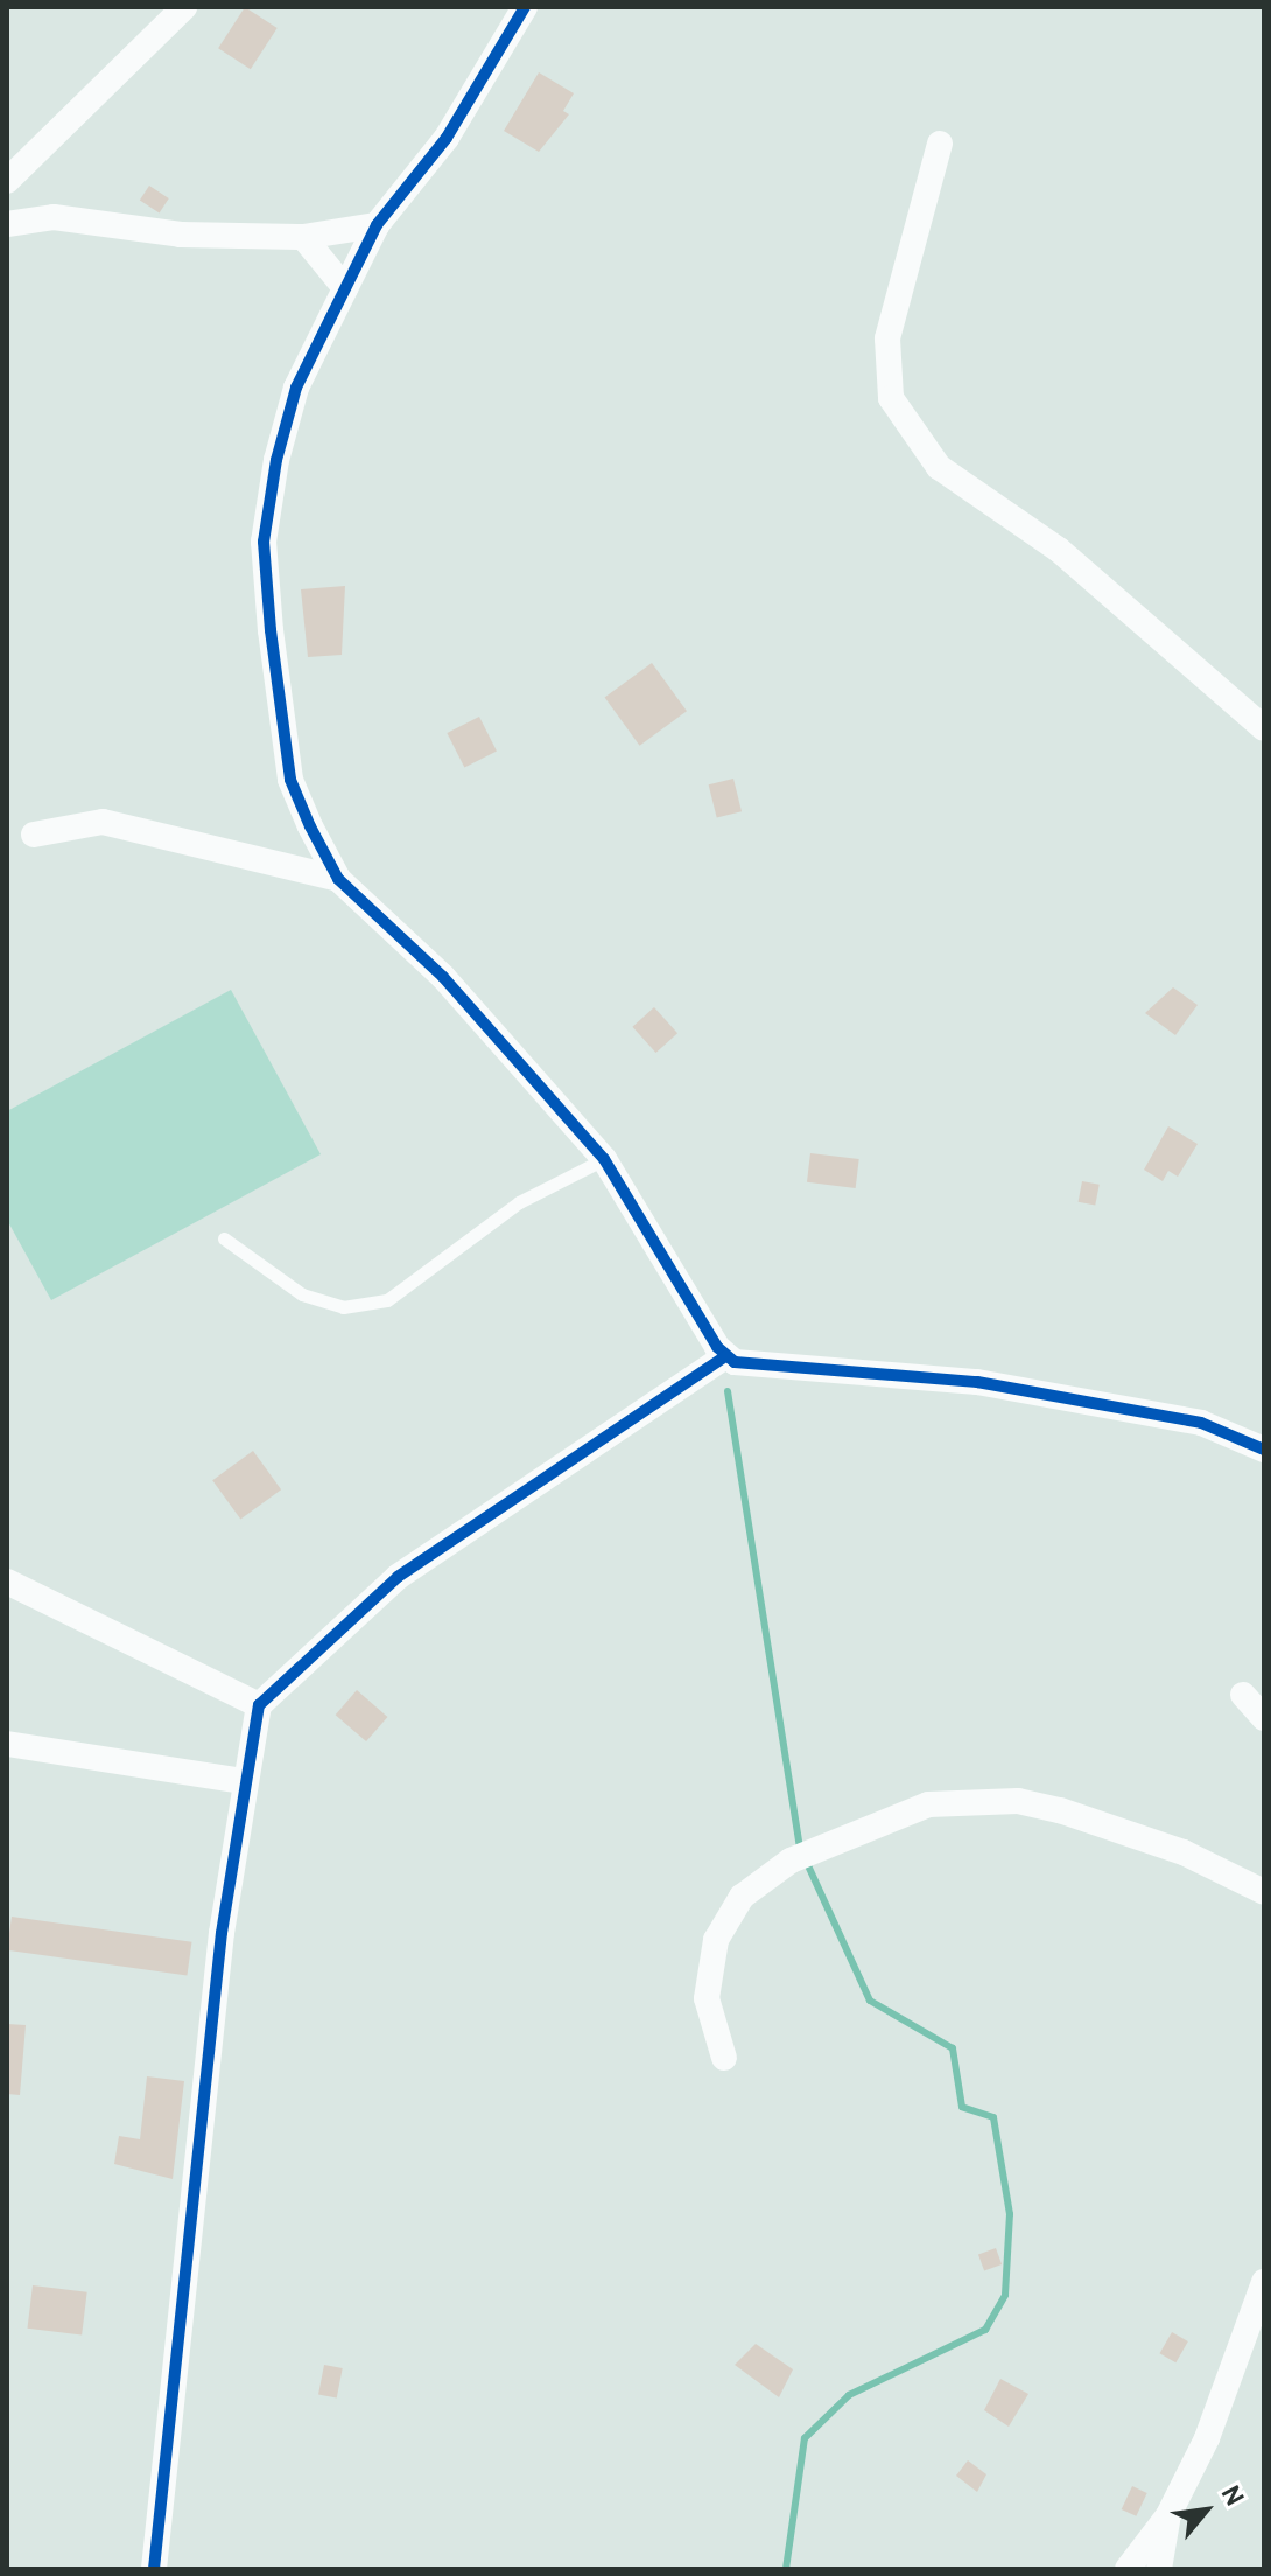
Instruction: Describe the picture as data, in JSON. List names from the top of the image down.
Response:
{
  "north": "top right"
}
